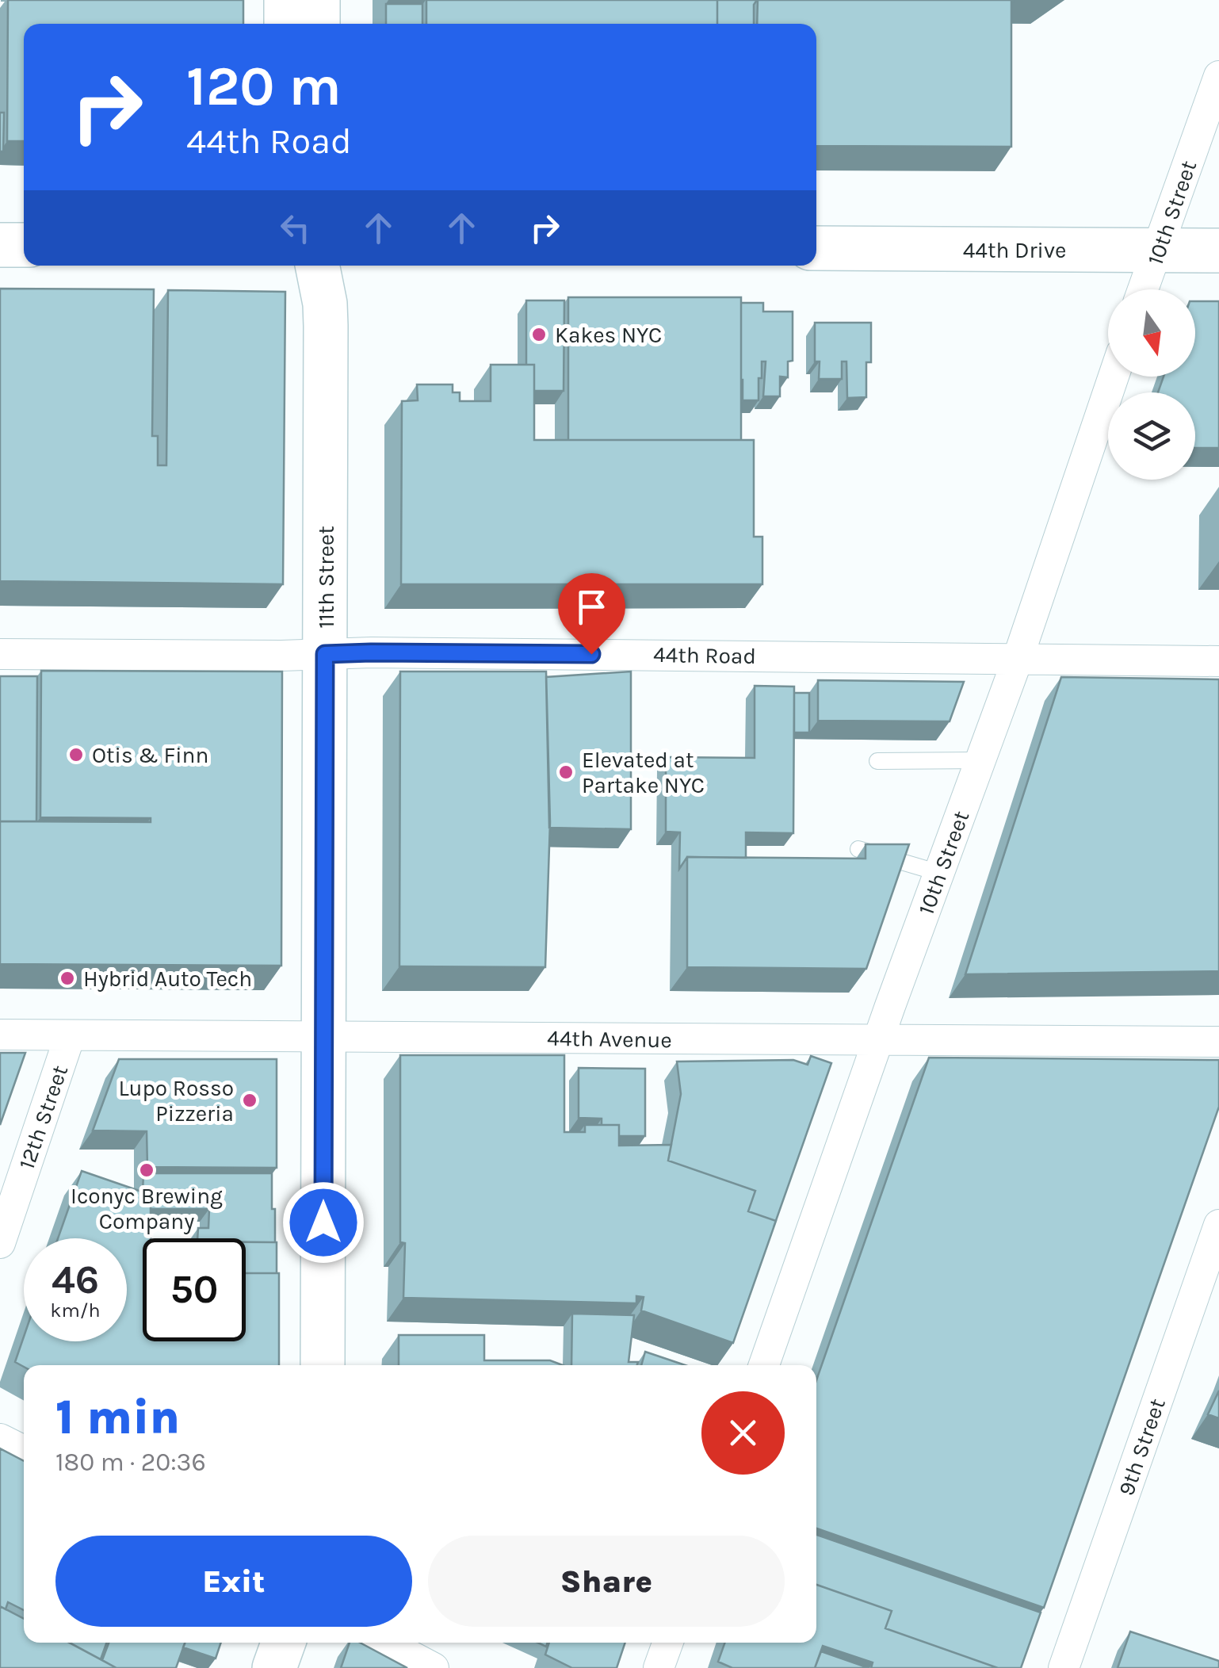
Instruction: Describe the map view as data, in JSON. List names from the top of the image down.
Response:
{
  "streets": {
    "main road": ["44th Drive", "11th Street"],
    "street": [
      "10th Street",
      "44th Road",
      "44th Avenue",
      "12th Street",
      "9th Street"
    ]
  },
  "crossings": [
    ["10th Street", "44th Drive"],
    ["10th Street", "44th Road"],
    ["10th Street", "44th Avenue"],
    ["11th Street", "44th Road"],
    ["11th Street", "44th Avenue"],
    ["44th Avenue", "12th Street"]
  ],
  "places": [
    "Kakes NYC",
    "Otis & Finn",
    "Elevated at Partake NYC",
    "Hybrid Auto Tech",
    "Lupo Rosso Pizzeria",
    "Iconyc Brewing Company"
  ],
  "north": "bottom",
  "page": {
    "turn": ["120 m", "44th Road"],
    "speed": "46 km/h",
    "limit": "50",
    "heading": ["1 min", "180 m · 20:36"],
    "buttons": ["Exit", "Share"]
  }
}
